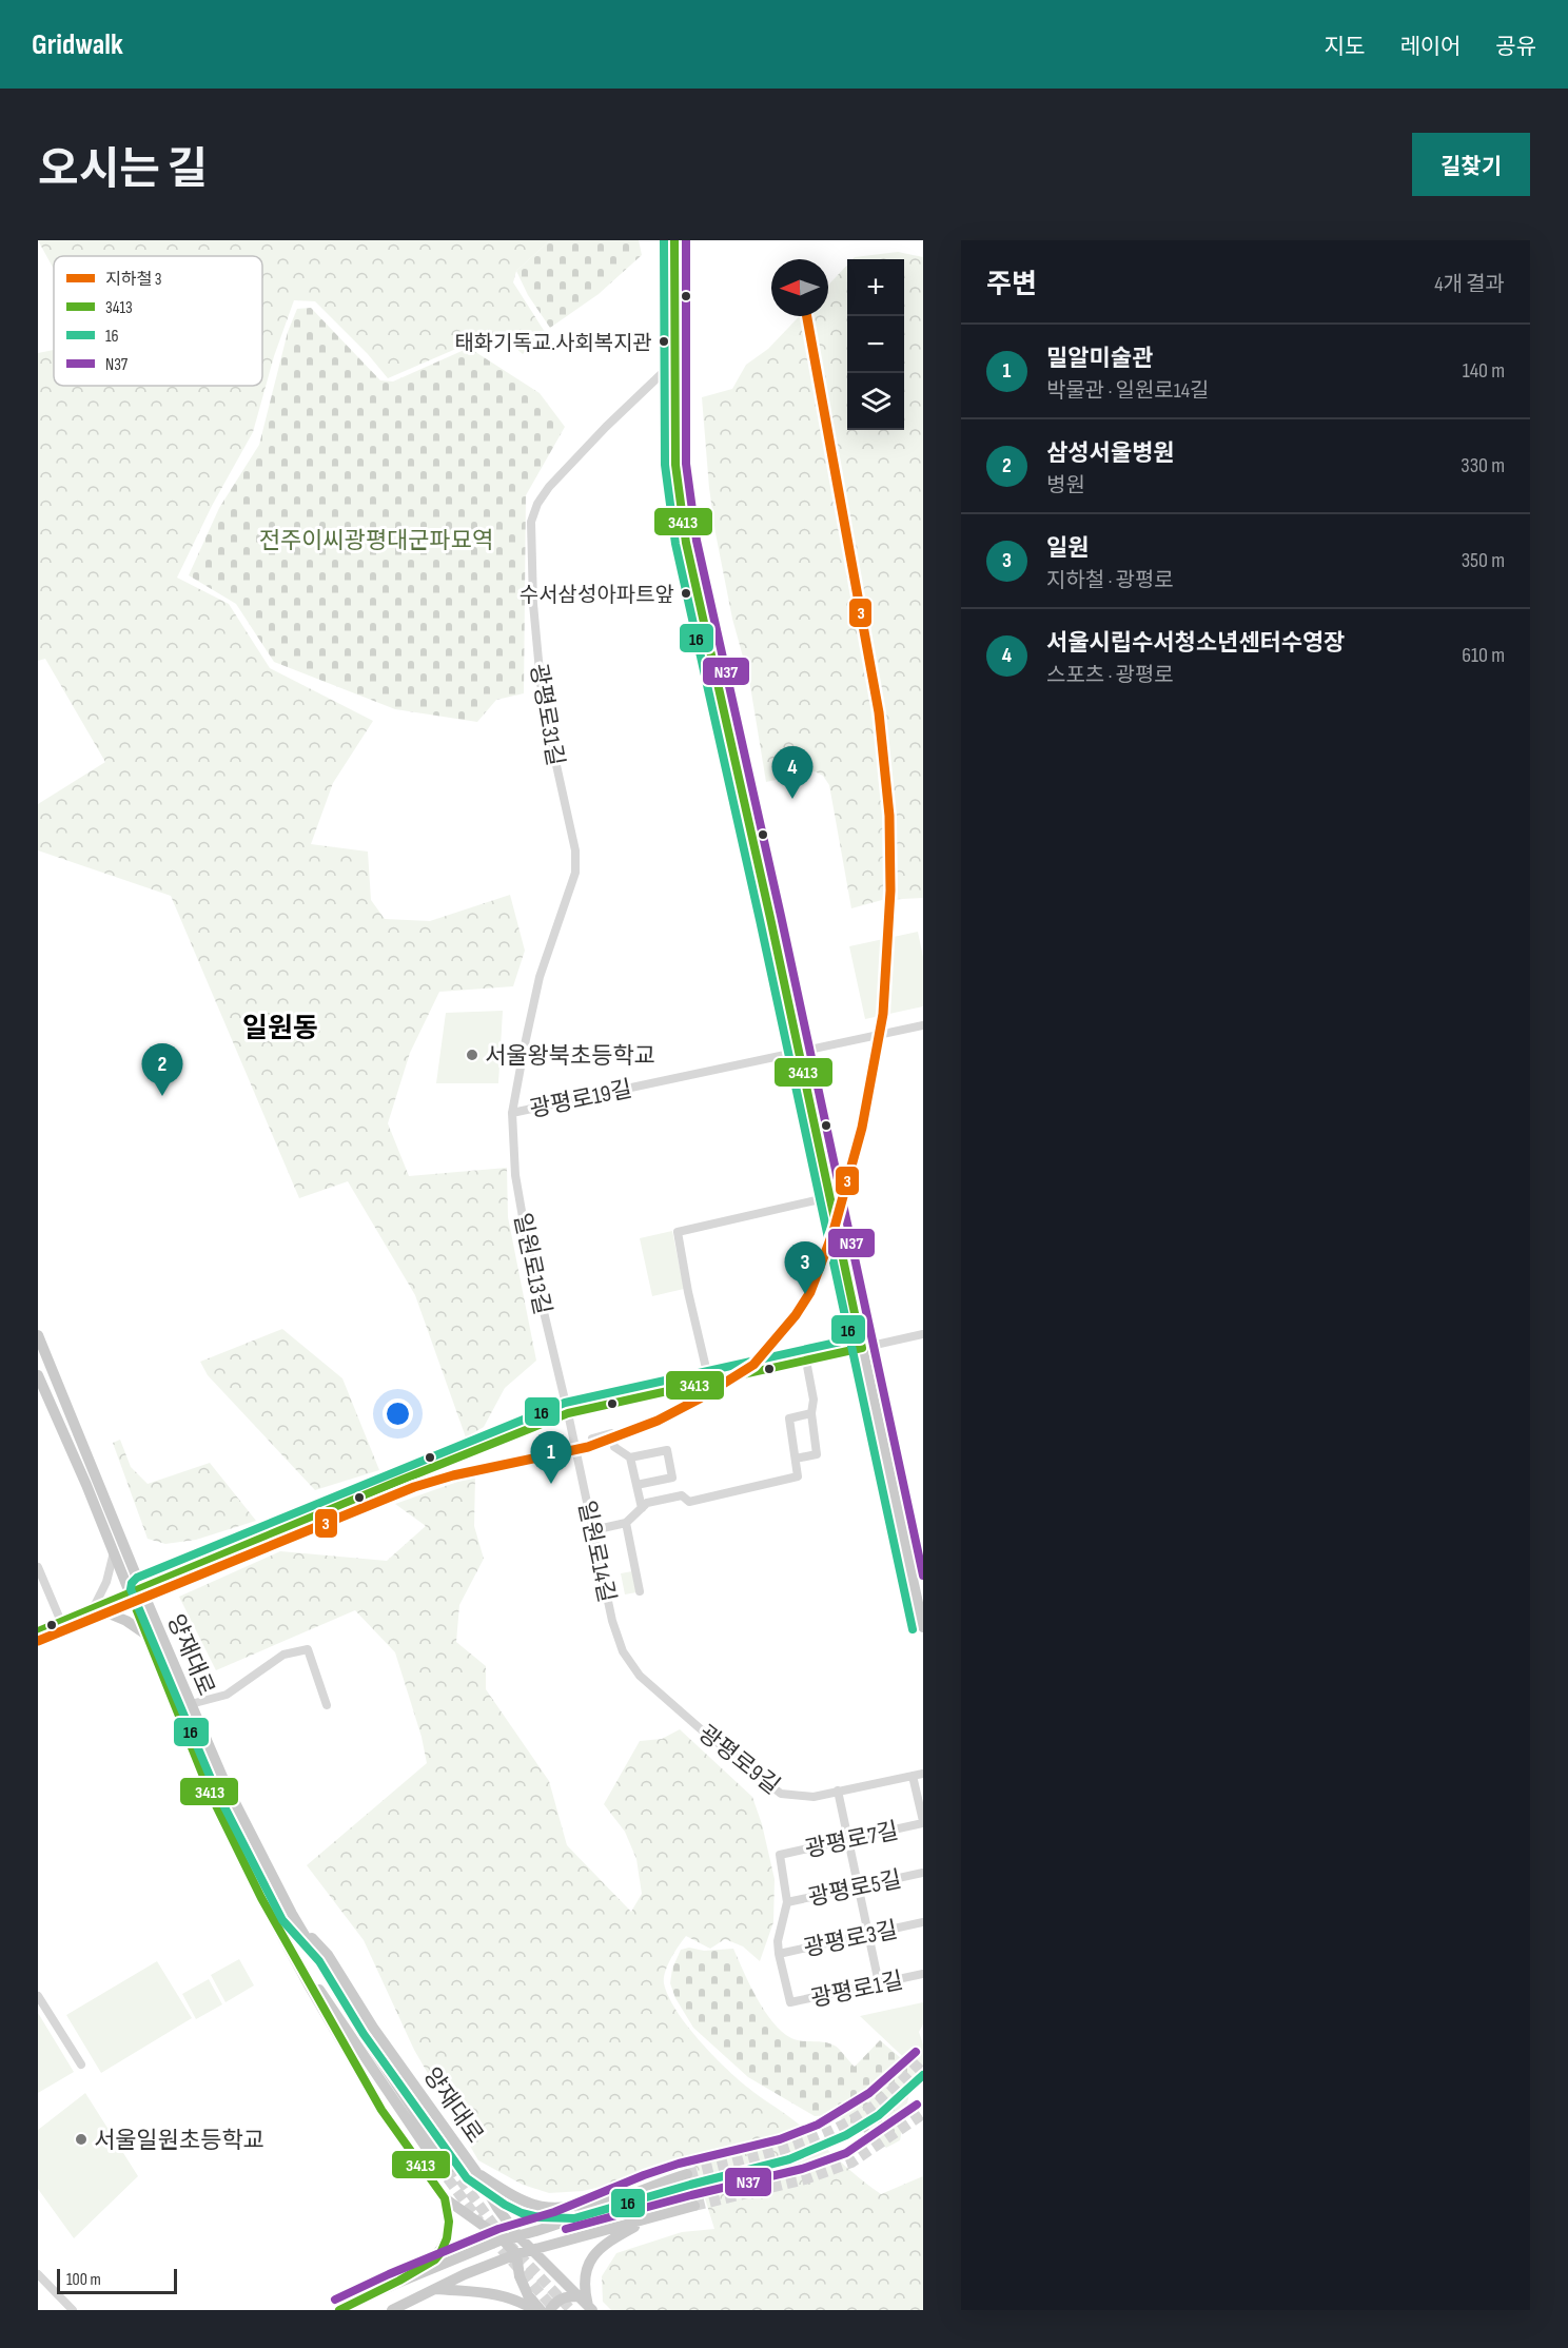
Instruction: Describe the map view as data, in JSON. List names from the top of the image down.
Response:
{
  "streets": {
    "main road": ["양재대로"],
    "street": [
      "광평로31길",
      "광평로19길",
      "일원로13길",
      "일원로14길",
      "광평로9길",
      "광평로7길",
      "광평로5길",
      "광평로3길",
      "광평로1길"
    ]
  },
  "crossings": [
    ["광평로31길", "광평로19길"],
    ["광평로31길", "일원로13길"],
    ["광평로19길", "일원로13길"],
    ["일원로13길", "일원로14길"],
    ["일원로14길", "광평로9길"],
    ["광평로7길", "광평로5길"],
    ["광평로3길", "광평로1길"]
  ],
  "districts": ["일원동"],
  "parks": ["전주이씨광평대군파묘역"],
  "places": [
    "태화기독교.사회복지관",
    "수서삼성아파트앞",
    "서울왕북초등학교",
    "서울일원초등학교"
  ],
  "lines": [
    "transit line 3413",
    "transit line 16",
    "transit line N37",
    "metro line 3"
  ],
  "legend": [
    "지하철 3",
    "3413",
    "16",
    "N37"
  ],
  "scale_bar": "100 m",
  "north": "left",
  "page": {
    "header": "Gridwalk",
    "nav": ["지도", "레이어", "공유"],
    "title": "오시는 길",
    "buttons": "길찾기",
    "heading": ["주변", "4개 결과"],
    "map_buttons": ["+", "−"],
    "list": [
      {
        "mark": "1",
        "name": "밀알미술관",
        "note": "박물관 · 일원로14길",
        "value": "140 m"
      },
      {
        "mark": "2",
        "name": "삼성서울병원",
        "note": "병원",
        "value": "330 m"
      },
      {
        "mark": "3",
        "name": "일원",
        "note": "지하철 · 광평로",
        "value": "350 m"
      },
      {
        "mark": "4",
        "name": "서울시립수서청소년센터수영장",
        "note": "스포츠 · 광평로",
        "value": "610 m"
      }
    ],
    "pins": [
      "4",
      "2",
      "3",
      "1"
    ],
    "scale": "100 m"
  }
}
